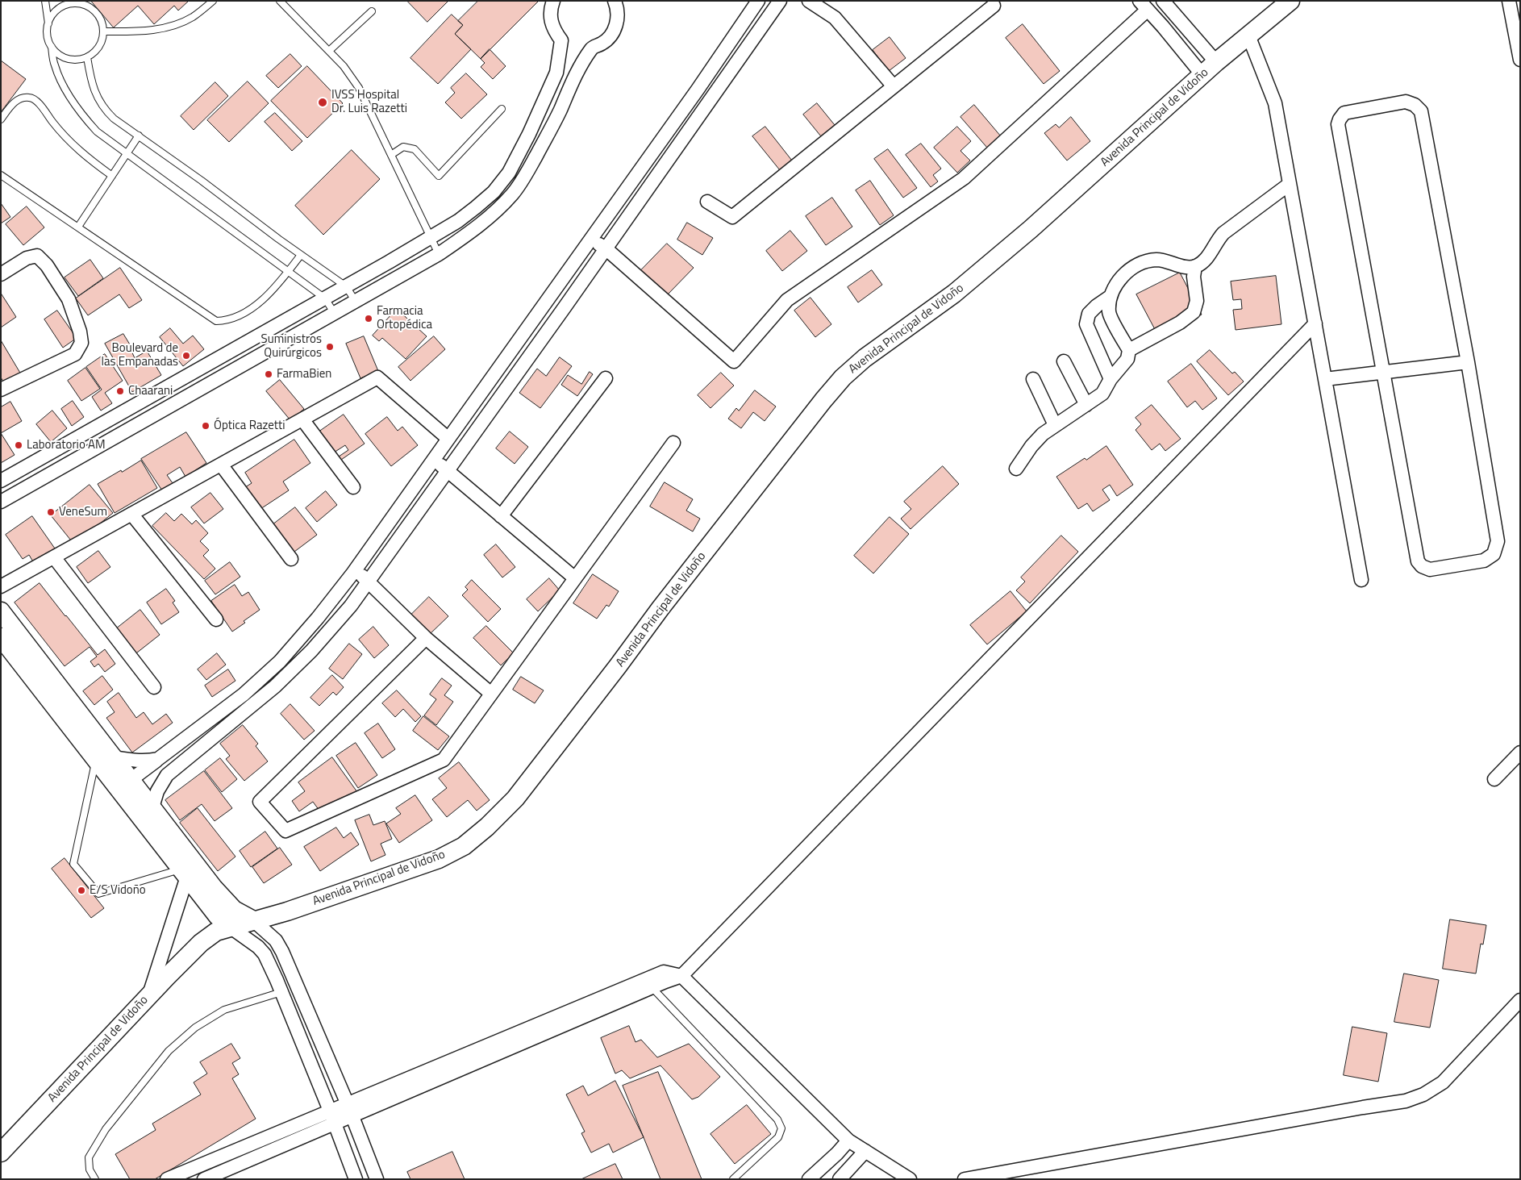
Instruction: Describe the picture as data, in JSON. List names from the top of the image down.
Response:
{
  "streets": {
    "main road": ["Avenida Principal de Vidoño"]
  },
  "places": [
    "IVSS Hospital Dr. Luis Razetti",
    "Farmacia Ortopédica",
    "Suministros Quirúrgicos",
    "Boulevard de las Empanadas",
    "FarmaBien",
    "Chaarani",
    "Óptica Razetti",
    "Laboratorio AM",
    "VeneSum",
    "E/S Vidoño"
  ]
}
